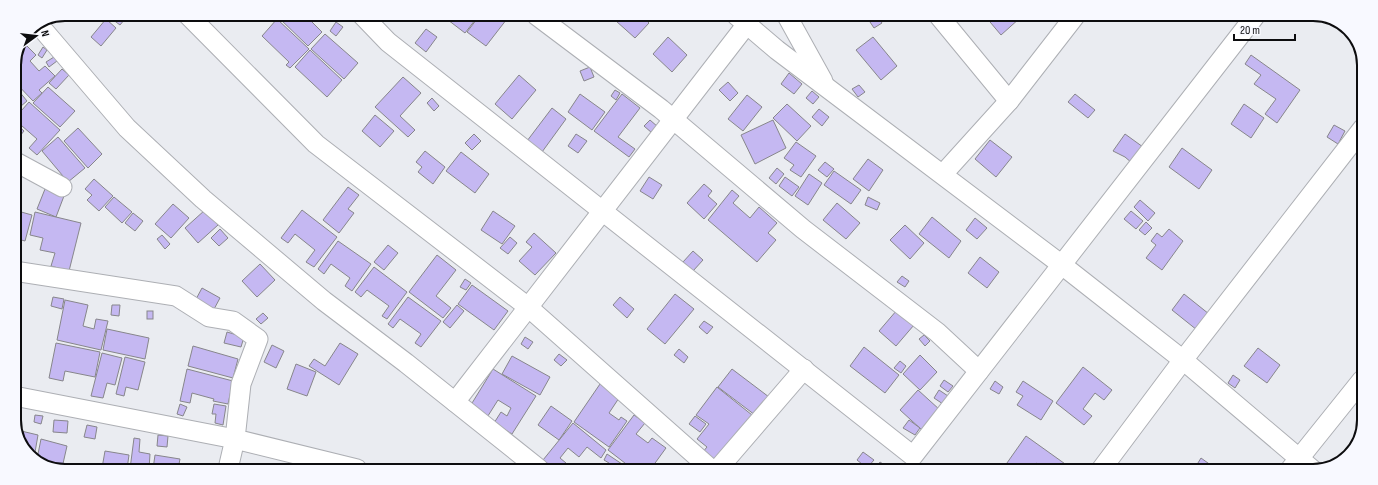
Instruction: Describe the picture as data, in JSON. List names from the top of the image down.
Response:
{
  "scale_bar": "20 m",
  "north": "right"
}
